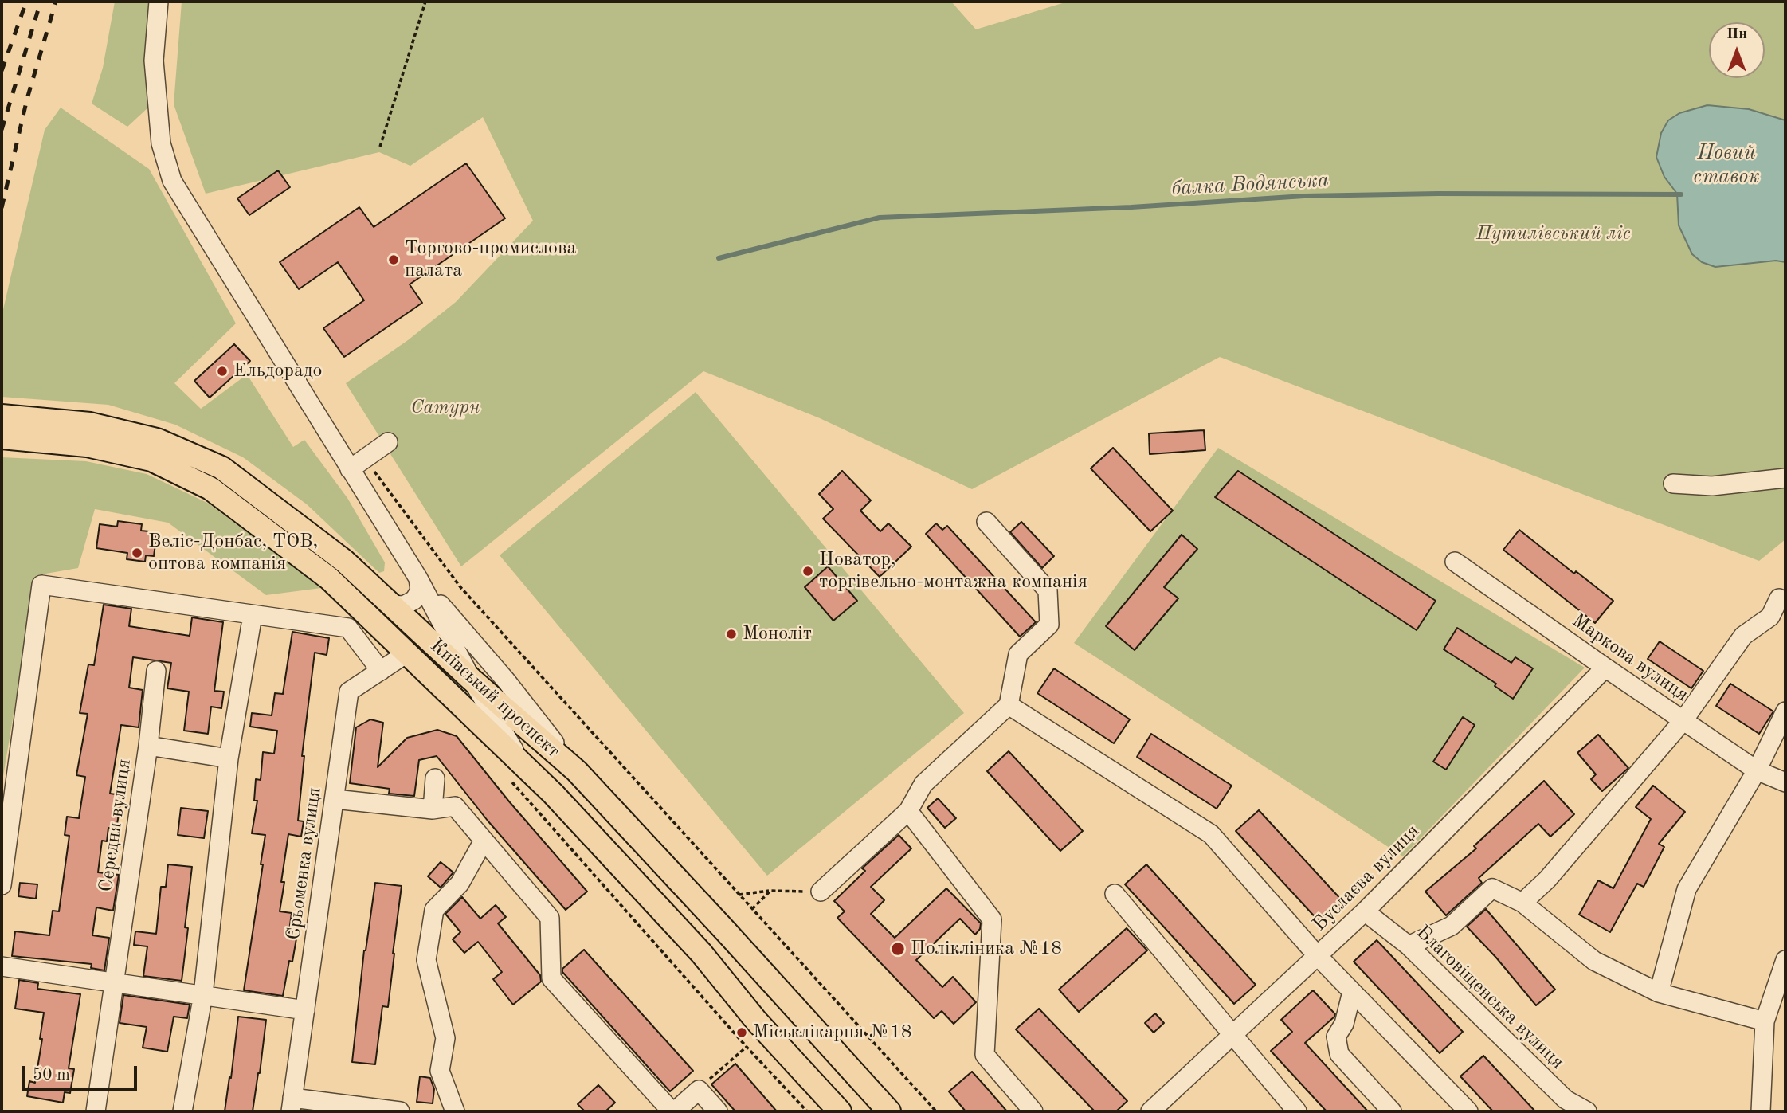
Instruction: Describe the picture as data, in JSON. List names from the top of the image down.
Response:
{
  "streets": {
    "main road": ["Київський проспект"],
    "street": [
      "Маркова вулиця",
      "Середня вулиця",
      "Єрьоменка вулиця",
      "Буслаєва вулиця",
      "Благовіщенська вулиця"
    ]
  },
  "crossings": [
    ["Маркова вулиця", "Буслаєва вулиця"],
    ["Київський проспект", "Єрьоменка вулиця"],
    ["Буслаєва вулиця", "Благовіщенська вулиця"]
  ],
  "water": ["Новий ставок", "балка Водянська"],
  "parks": ["Путилівський ліс", "Сатурн"],
  "places": [
    "Торгово-промислова палата",
    "Ельдорадо",
    "Веліс-Донбас, ТОВ, оптова компанія",
    "Новатор, торгівельно-монтажна компанія",
    "Моноліт",
    "Полікліника №18",
    "Міськлікарня №18"
  ],
  "scale_bar": "50 m",
  "north": "top"
}
